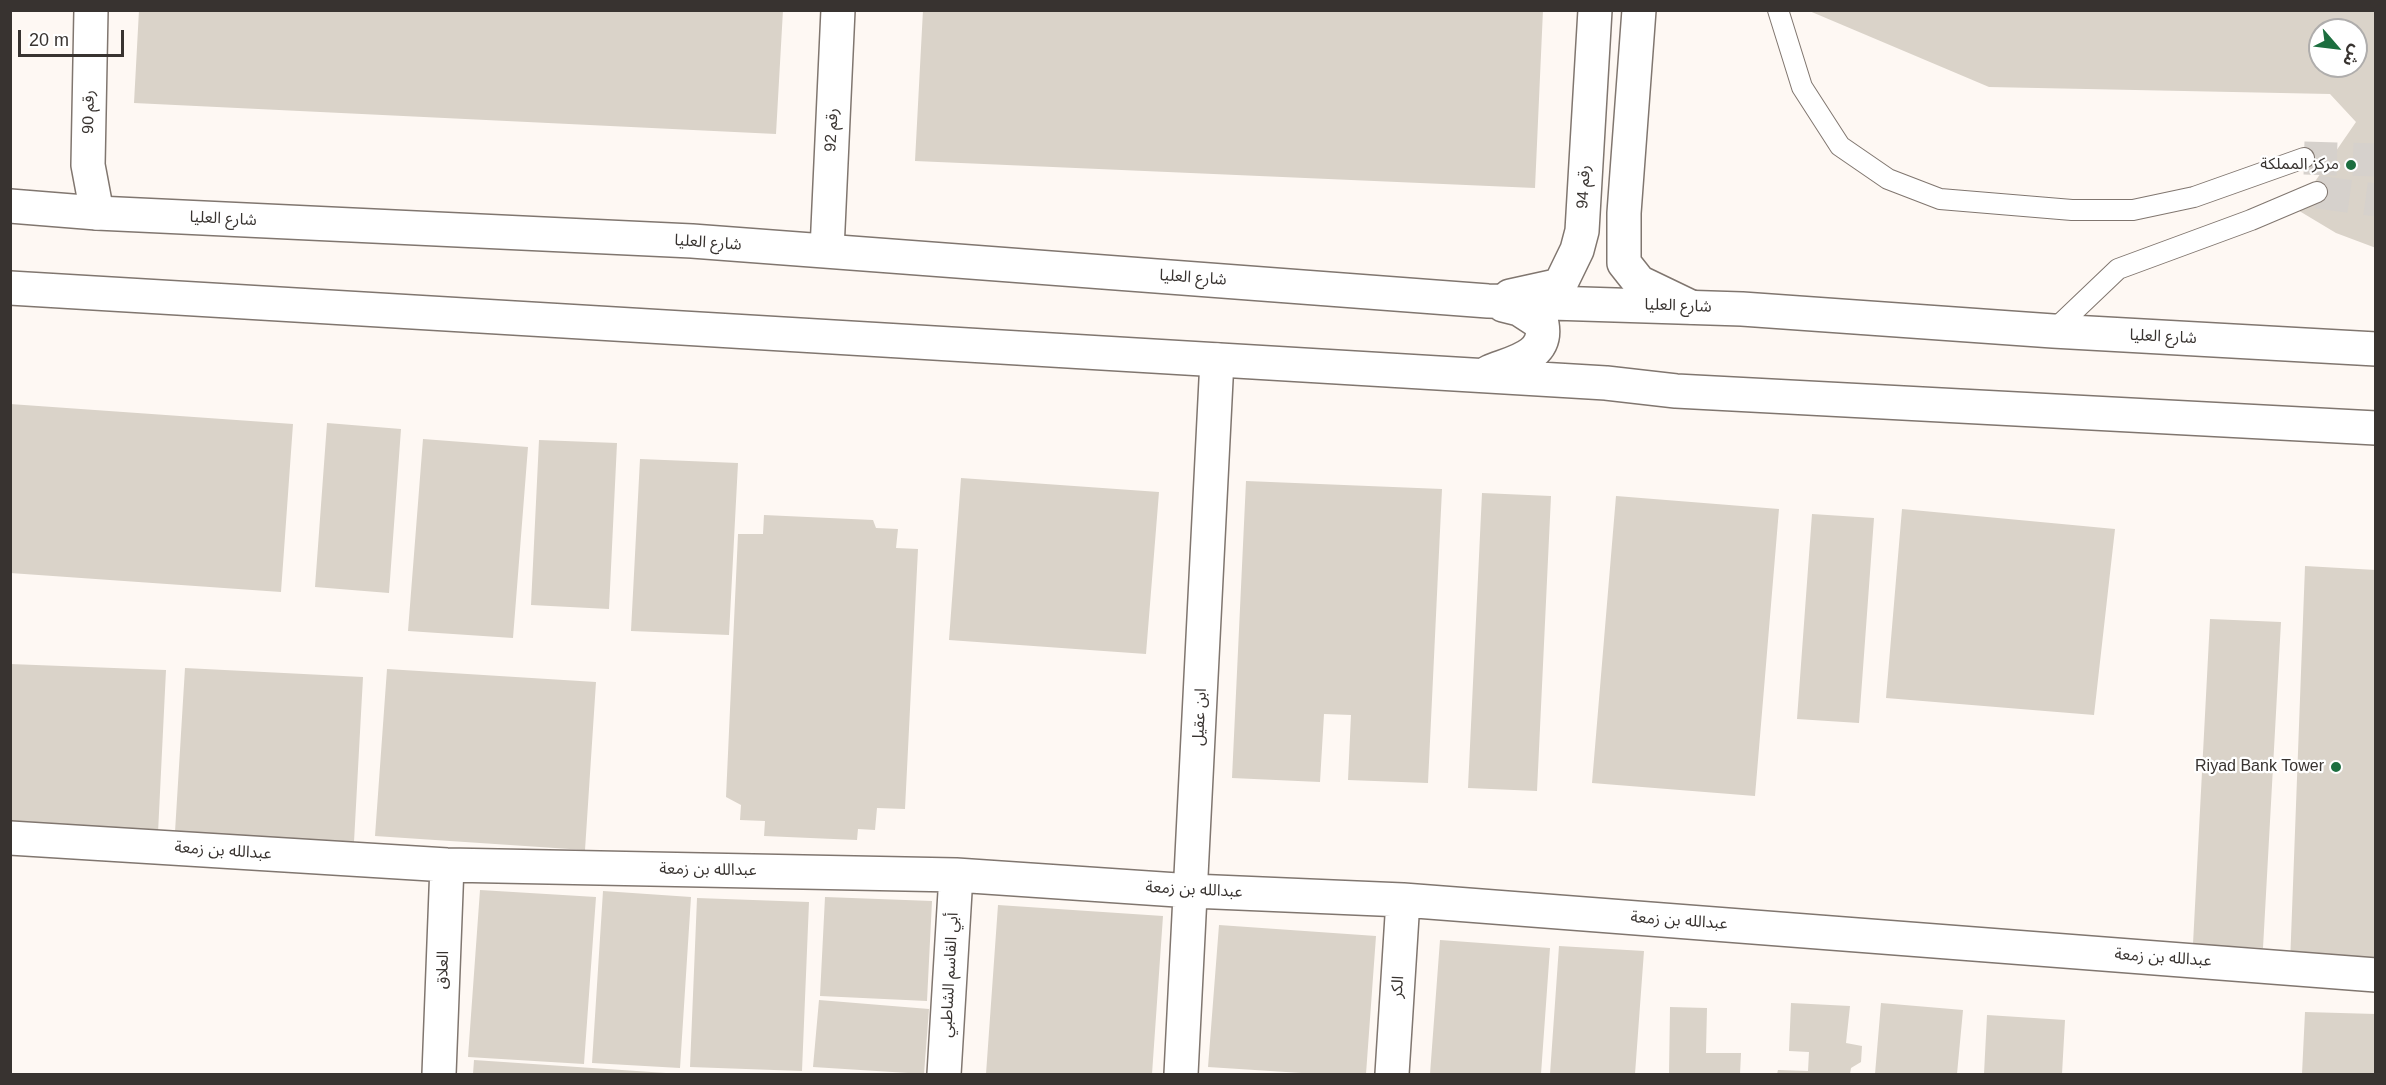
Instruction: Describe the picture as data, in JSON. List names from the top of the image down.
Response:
{
  "streets": {
    "main road": [
      "رقم 90",
      "رقم 92",
      "رقم 94",
      "شارع العليا",
      "ابن عقيل",
      "عبدالله بن زمعة",
      "العلاق",
      "أبي القاسم الشاطبي",
      "الكر"
    ]
  },
  "crossings": [
    ["رقم 90", "شارع العليا"],
    ["رقم 92", "شارع العليا"],
    ["رقم 94", "شارع العليا"],
    ["ابن عقيل", "عبدالله بن زمعة"],
    ["عبدالله بن زمعة", "العلاق"],
    ["عبدالله بن زمعة", "أبي القاسم الشاطبي"],
    ["عبدالله بن زمعة", "الكر"]
  ],
  "places": ["مركز المملكة", "Riyad Bank Tower"],
  "scale_bar": "20 m",
  "north": "bottom right"
}
